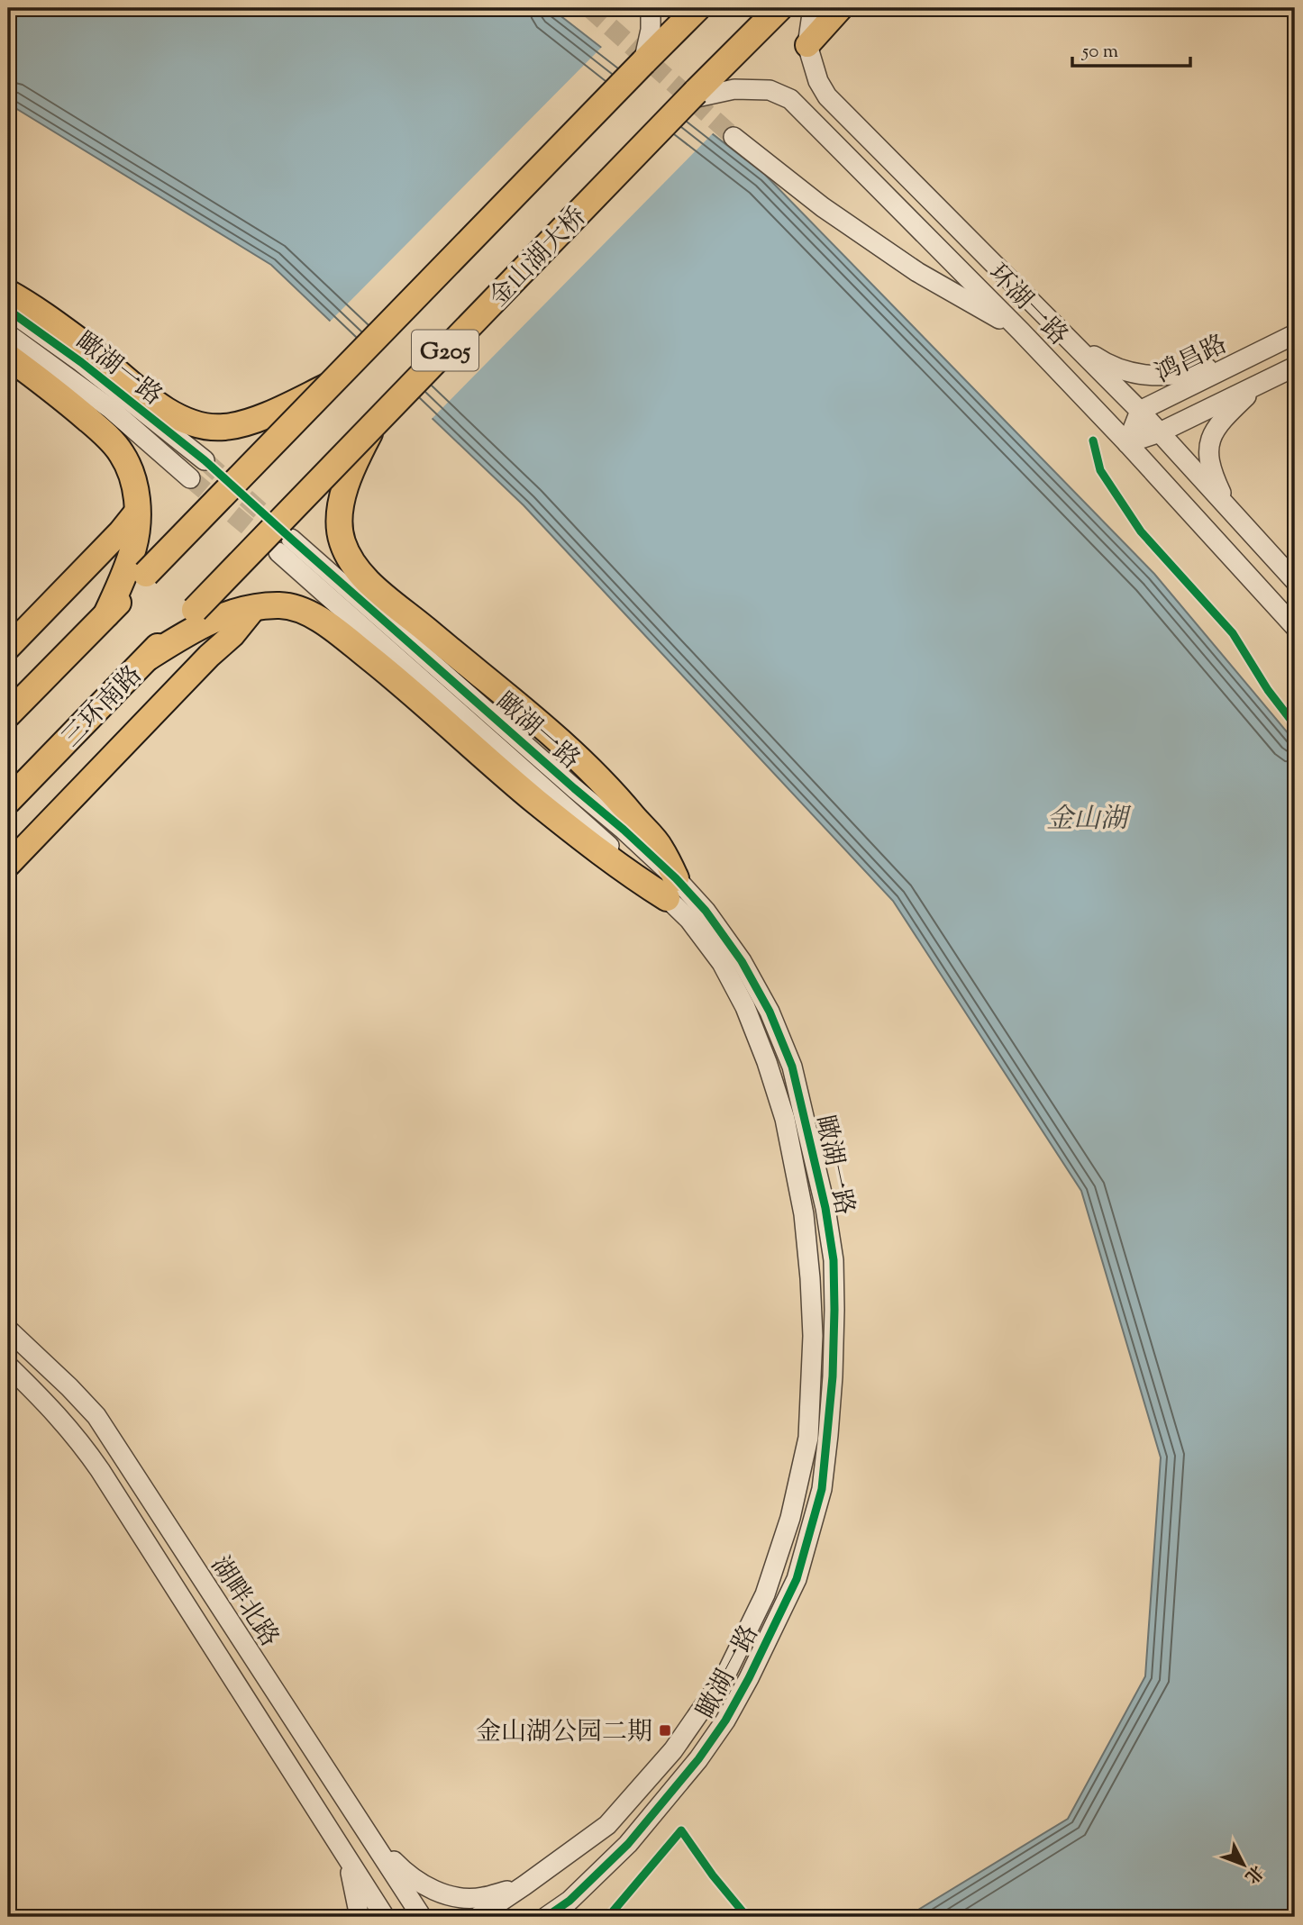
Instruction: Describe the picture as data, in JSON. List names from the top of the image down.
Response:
{
  "streets": {
    "highway": ["金山湖大桥", "G205", "三环南路"],
    "street": [
      "环湖一路",
      "鸿昌路",
      "瞰湖一路",
      "湖畔北路"
    ]
  },
  "crossings": [
    ["金山湖大桥", "环湖一路"],
    ["金山湖大桥", "G205"],
    ["金山湖大桥", "三环南路"],
    ["环湖一路", "G205"],
    ["环湖一路", "鸿昌路"]
  ],
  "water": ["金山湖"],
  "places": {
    "transit": ["金山湖公园二期"]
  },
  "scale_bar": "50 m",
  "north": "bottom right"
}
